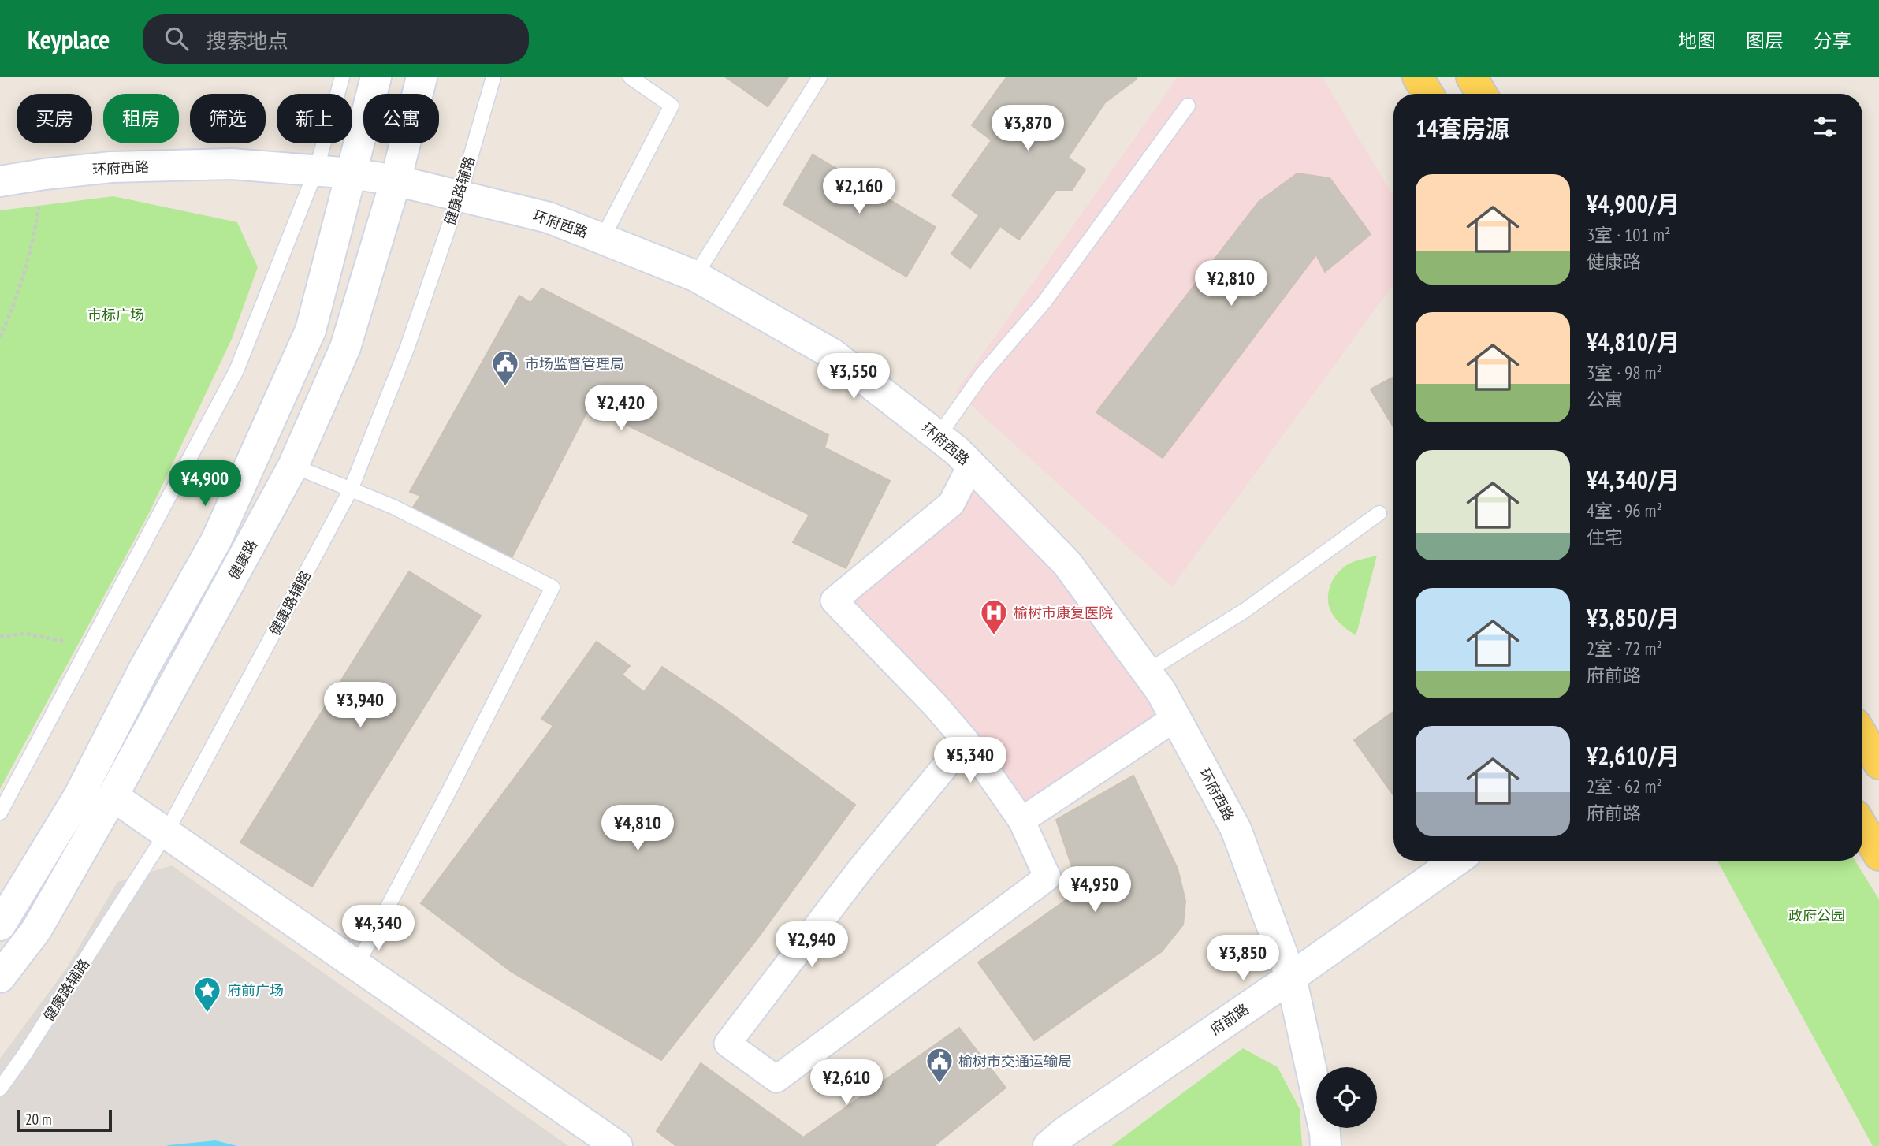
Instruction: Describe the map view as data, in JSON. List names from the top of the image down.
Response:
{
  "streets": {
    "street": ["环府西路", "健康路", "府前路"],
    "lane": ["健康路辅路"]
  },
  "crossings": [
    ["环府西路", "健康路辅路"],
    ["环府西路", "健康路"],
    ["环府西路", "府前路"]
  ],
  "parks": ["市标广场", "政府公园"],
  "places": {
    "public building": ["市场监督管理局", "榆树市交通运输局"],
    "hospital": ["榆树市康复医院"],
    "place": ["府前广场"]
  },
  "scale_bar": "20 m",
  "page": {
    "header": "Keyplace",
    "search": "搜索地点",
    "nav": ["地图", "图层", "分享"],
    "chip": [
      "买房",
      "租房",
      "筛选",
      "新上",
      "公寓"
    ],
    "heading": "14套房源",
    "price": [
      "¥3,870",
      "¥2,160",
      "¥2,810",
      "¥3,550",
      "¥2,420",
      "¥4,900",
      "¥3,940",
      "¥5,340",
      "¥4,810",
      "¥4,950",
      "¥4,340",
      "¥2,940",
      "¥3,850",
      "¥2,610"
    ],
    "list": [
      {
        "name": "¥4,900/月",
        "note": "3室 · 101 m² · 健康路"
      },
      {
        "name": "¥4,810/月",
        "note": "3室 · 98 m² · 公寓"
      },
      {
        "name": "¥4,340/月",
        "note": "4室 · 96 m² · 住宅"
      },
      {
        "name": "¥3,850/月",
        "note": "2室 · 72 m² · 府前路"
      },
      {
        "name": "¥2,610/月",
        "note": "2室 · 62 m² · 府前路"
      }
    ],
    "scale": "20 m"
  }
}
